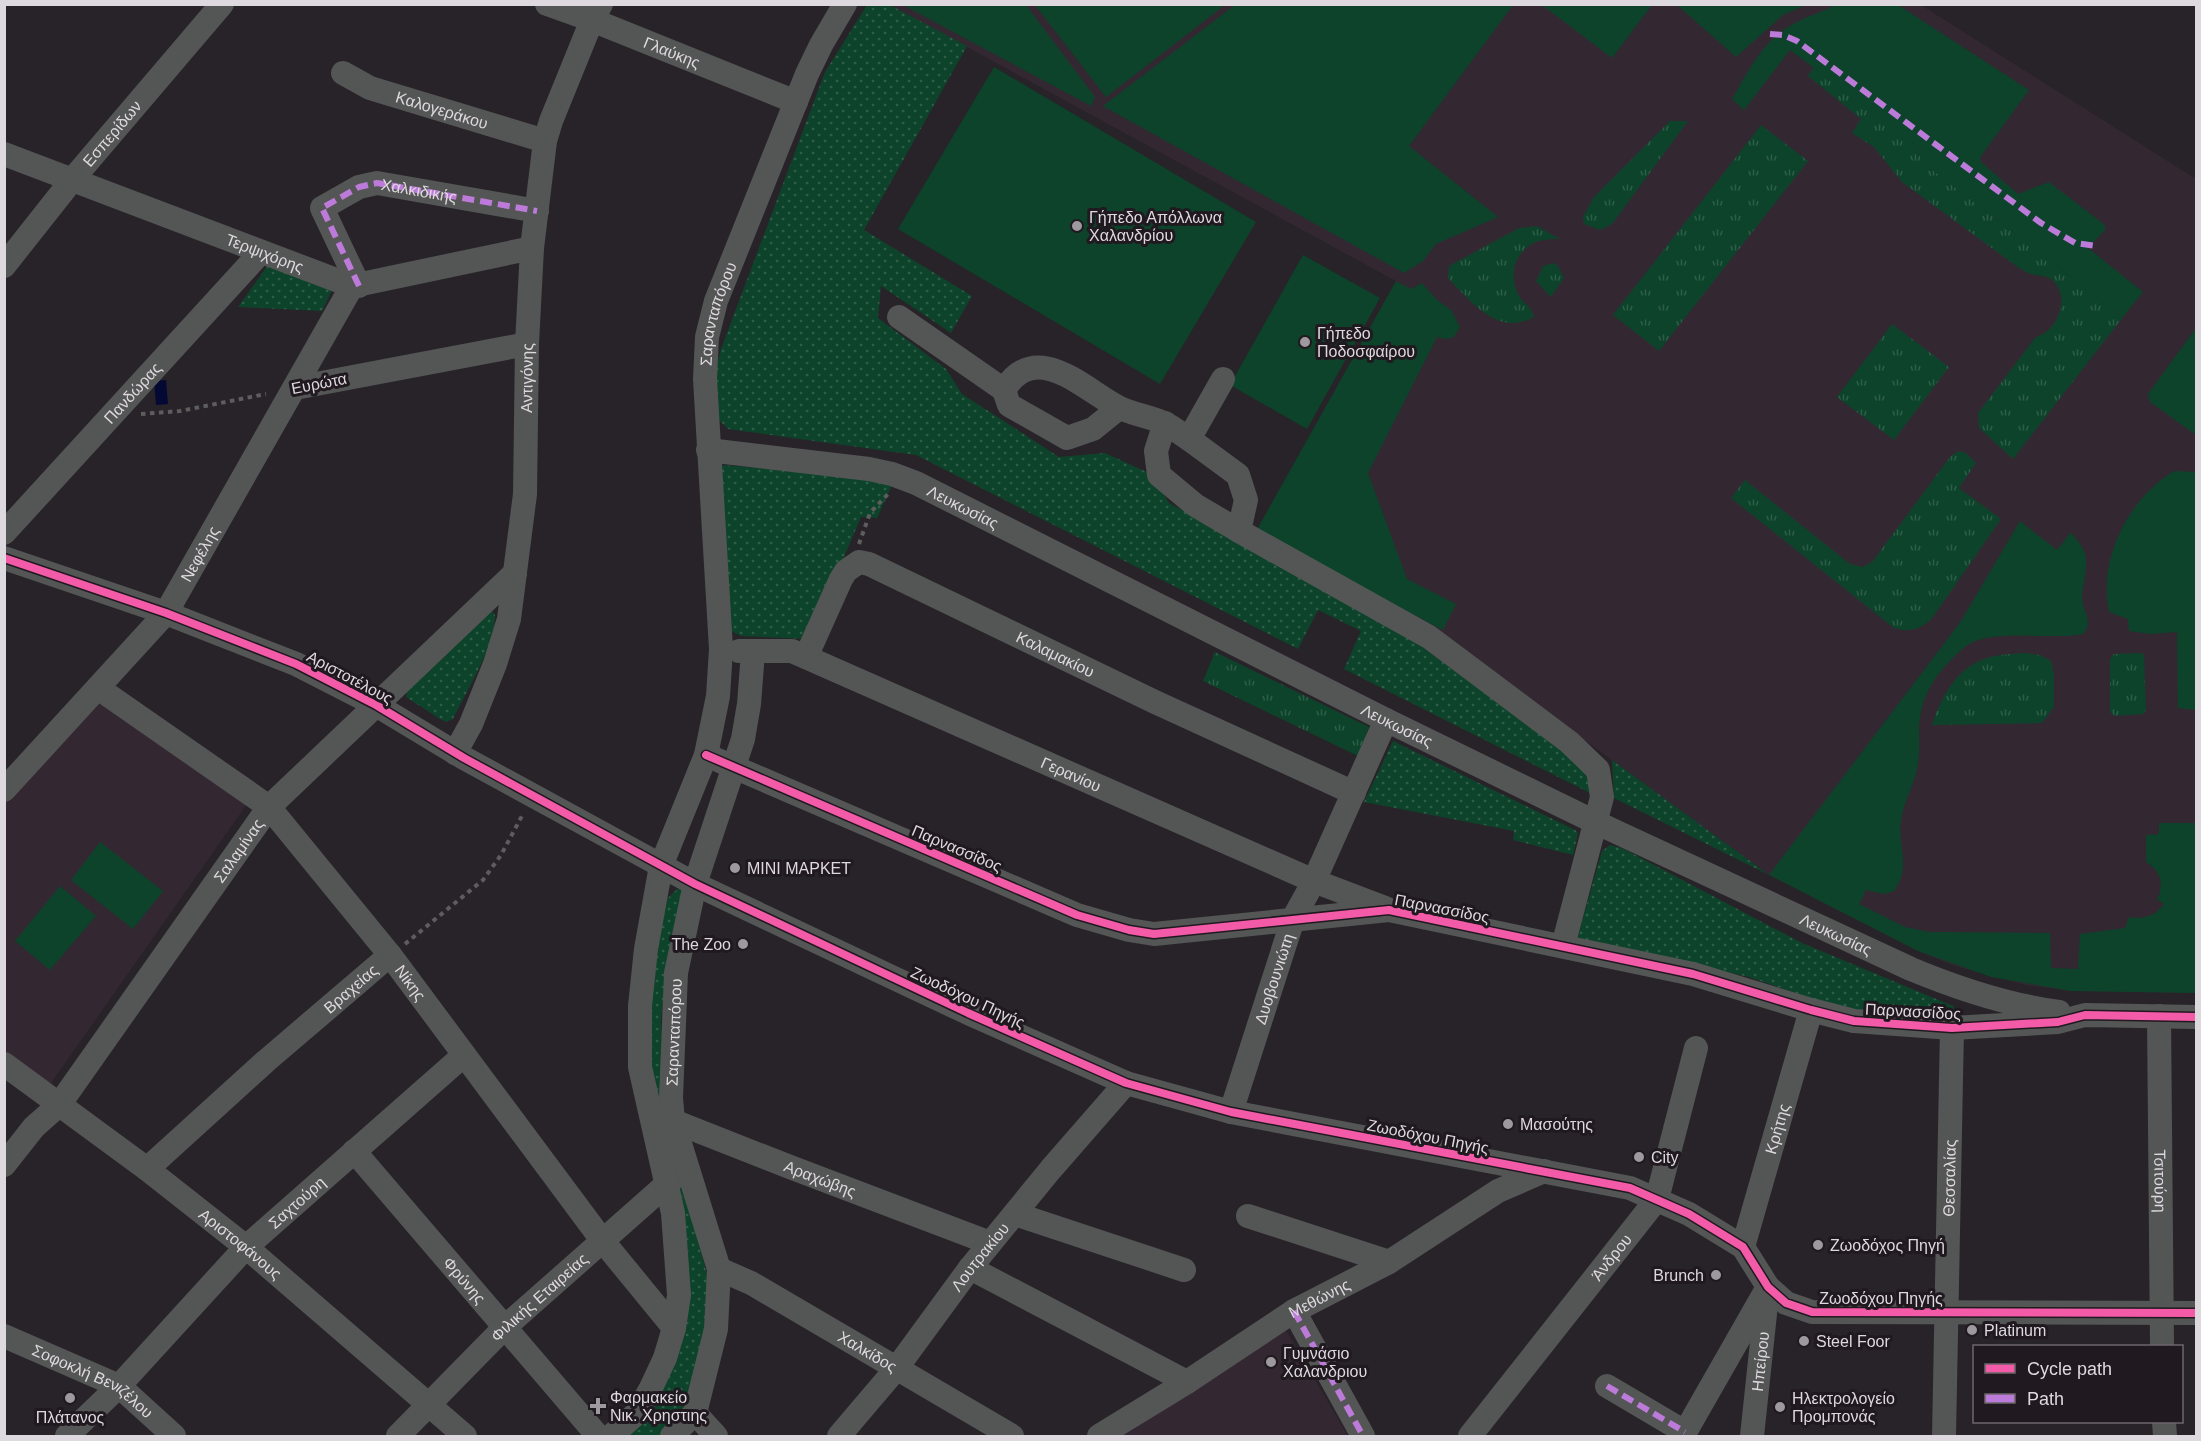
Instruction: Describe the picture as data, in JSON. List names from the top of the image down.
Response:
{
  "streets": {
    "street": [
      "Γλαύκης",
      "Καλογεράκου",
      "Εσπερίδων",
      "Χαλκιδικής",
      "Τερψιχόρης",
      "Σαρανταπόρου",
      "Αντιγόνης",
      "Ευρώτα",
      "Πανδώρας",
      "Λευκωσίας",
      "Νεφέλης",
      "Καλαμακίου",
      "Αριστοτέλους",
      "Γερανίου",
      "Παρνασσίδος",
      "Σαλαμίνας",
      "Δυοβουνιώτη",
      "Νίκης",
      "Βραχείας",
      "Ζωοδόχου Πηγής",
      "Κρήτης",
      "Θεσσαλίας",
      "Αραχώβης",
      "Τσιτούρη",
      "Σαχτούρη",
      "Αριστοφάνους",
      "Άνδρου",
      "Λουτρακίου",
      "Φρύνης",
      "Φιλικής Εταιρείας",
      "Μεθώνης",
      "Χαλκίδος",
      "Ηπείρου",
      "Σοφοκλή Βενιζέλου"
    ]
  },
  "crossings": [
    ["Γλαύκης", "Σαρανταπόρου"],
    ["Γλαύκης", "Αντιγόνης"],
    ["Καλογεράκου", "Αντιγόνης"],
    ["Εσπερίδων", "Τερψιχόρης"],
    ["Χαλκιδικής", "Τερψιχόρης"],
    ["Χαλκιδικής", "Αντιγόνης"],
    ["Χαλκιδικής", "Νεφέλης"],
    ["Τερψιχόρης", "Πανδώρας"],
    ["Τερψιχόρης", "Νεφέλης"],
    ["Σαρανταπόρου", "Λευκωσίας"],
    ["Σαρανταπόρου", "Αριστοτέλους"],
    ["Σαρανταπόρου", "Γερανίου"],
    ["Σαρανταπόρου", "Παρνασσίδος"],
    ["Σαρανταπόρου", "Νίκης"],
    ["Σαρανταπόρου", "Ζωοδόχου Πηγής"],
    ["Σαρανταπόρου", "Αραχώβης"],
    ["Σαρανταπόρου", "Φιλικής Εταιρείας"],
    ["Σαρανταπόρου", "Χαλκίδος"],
    ["Αντιγόνης", "Ευρώτα"],
    ["Αντιγόνης", "Αριστοτέλους"],
    ["Αντιγόνης", "Σαλαμίνας"],
    ["Ευρώτα", "Πανδώρας"],
    ["Ευρώτα", "Νεφέλης"],
    ["Λευκωσίας", "Παρνασσίδος"],
    ["Λευκωσίας", "Δυοβουνιώτη"],
    ["Νεφέλης", "Αριστοτέλους"],
    ["Νεφέλης", "Νίκης"],
    ["Καλαμακίου", "Δυοβουνιώτη"],
    ["Αριστοτέλους", "Σαλαμίνας"],
    ["Αριστοτέλους", "Βραχείας"],
    ["Αριστοτέλους", "Ζωοδόχου Πηγής"],
    ["Γερανίου", "Παρνασσίδος"],
    ["Γερανίου", "Δυοβουνιώτη"],
    ["Παρνασσίδος", "Δυοβουνιώτη"],
    ["Παρνασσίδος", "Κρήτης"],
    ["Παρνασσίδος", "Θεσσαλίας"],
    ["Παρνασσίδος", "Τσιτούρη"],
    ["Σαλαμίνας", "Νίκης"],
    ["Σαλαμίνας", "Αριστοφάνους"],
    ["Δυοβουνιώτη", "Ζωοδόχου Πηγής"],
    ["Νίκης", "Βραχείας"],
    ["Νίκης", "Σαχτούρη"],
    ["Νίκης", "Φιλικής Εταιρείας"],
    ["Βραχείας", "Αριστοφάνους"],
    ["Ζωοδόχου Πηγής", "Κρήτης"],
    ["Ζωοδόχου Πηγής", "Θεσσαλίας"],
    ["Ζωοδόχου Πηγής", "Τσιτούρη"],
    ["Ζωοδόχου Πηγής", "Άνδρου"],
    ["Ζωοδόχου Πηγής", "Λουτρακίου"],
    ["Ζωοδόχου Πηγής", "Μεθώνης"],
    ["Ζωοδόχου Πηγής", "Ηπείρου"],
    ["Αραχώβης", "Λουτρακίου"],
    ["Σαχτούρη", "Αριστοφάνους"],
    ["Σαχτούρη", "Φρύνης"],
    ["Σαχτούρη", "Σοφοκλή Βενιζέλου"],
    ["Αριστοφάνους", "Φιλικής Εταιρείας"],
    ["Λουτρακίου", "Χαλκίδος"],
    ["Φρύνης", "Φιλικής Εταιρείας"]
  ],
  "places": {
    "other": [
      "Γήπεδο Απόλλωνα Χαλανδρίου",
      "Γήπεδο Ποδοσφαίρου",
      "ΜΙΝΙ ΜΑΡΚΕΤ",
      "The Zoo",
      "Μασούτης",
      "City",
      "Ζωοδόχος Πηγή",
      "Brunch",
      "Platinum",
      "Steel Foor",
      "Γυμνάσιο Χαλανδριου",
      "Πλάτανος",
      "Ηλεκτρολογείο Προμπονάς"
    ],
    "health": ["Φαρμακείο Νικ. Χρηστιης"]
  },
  "legend": ["Cycle path", "Path"]
}
